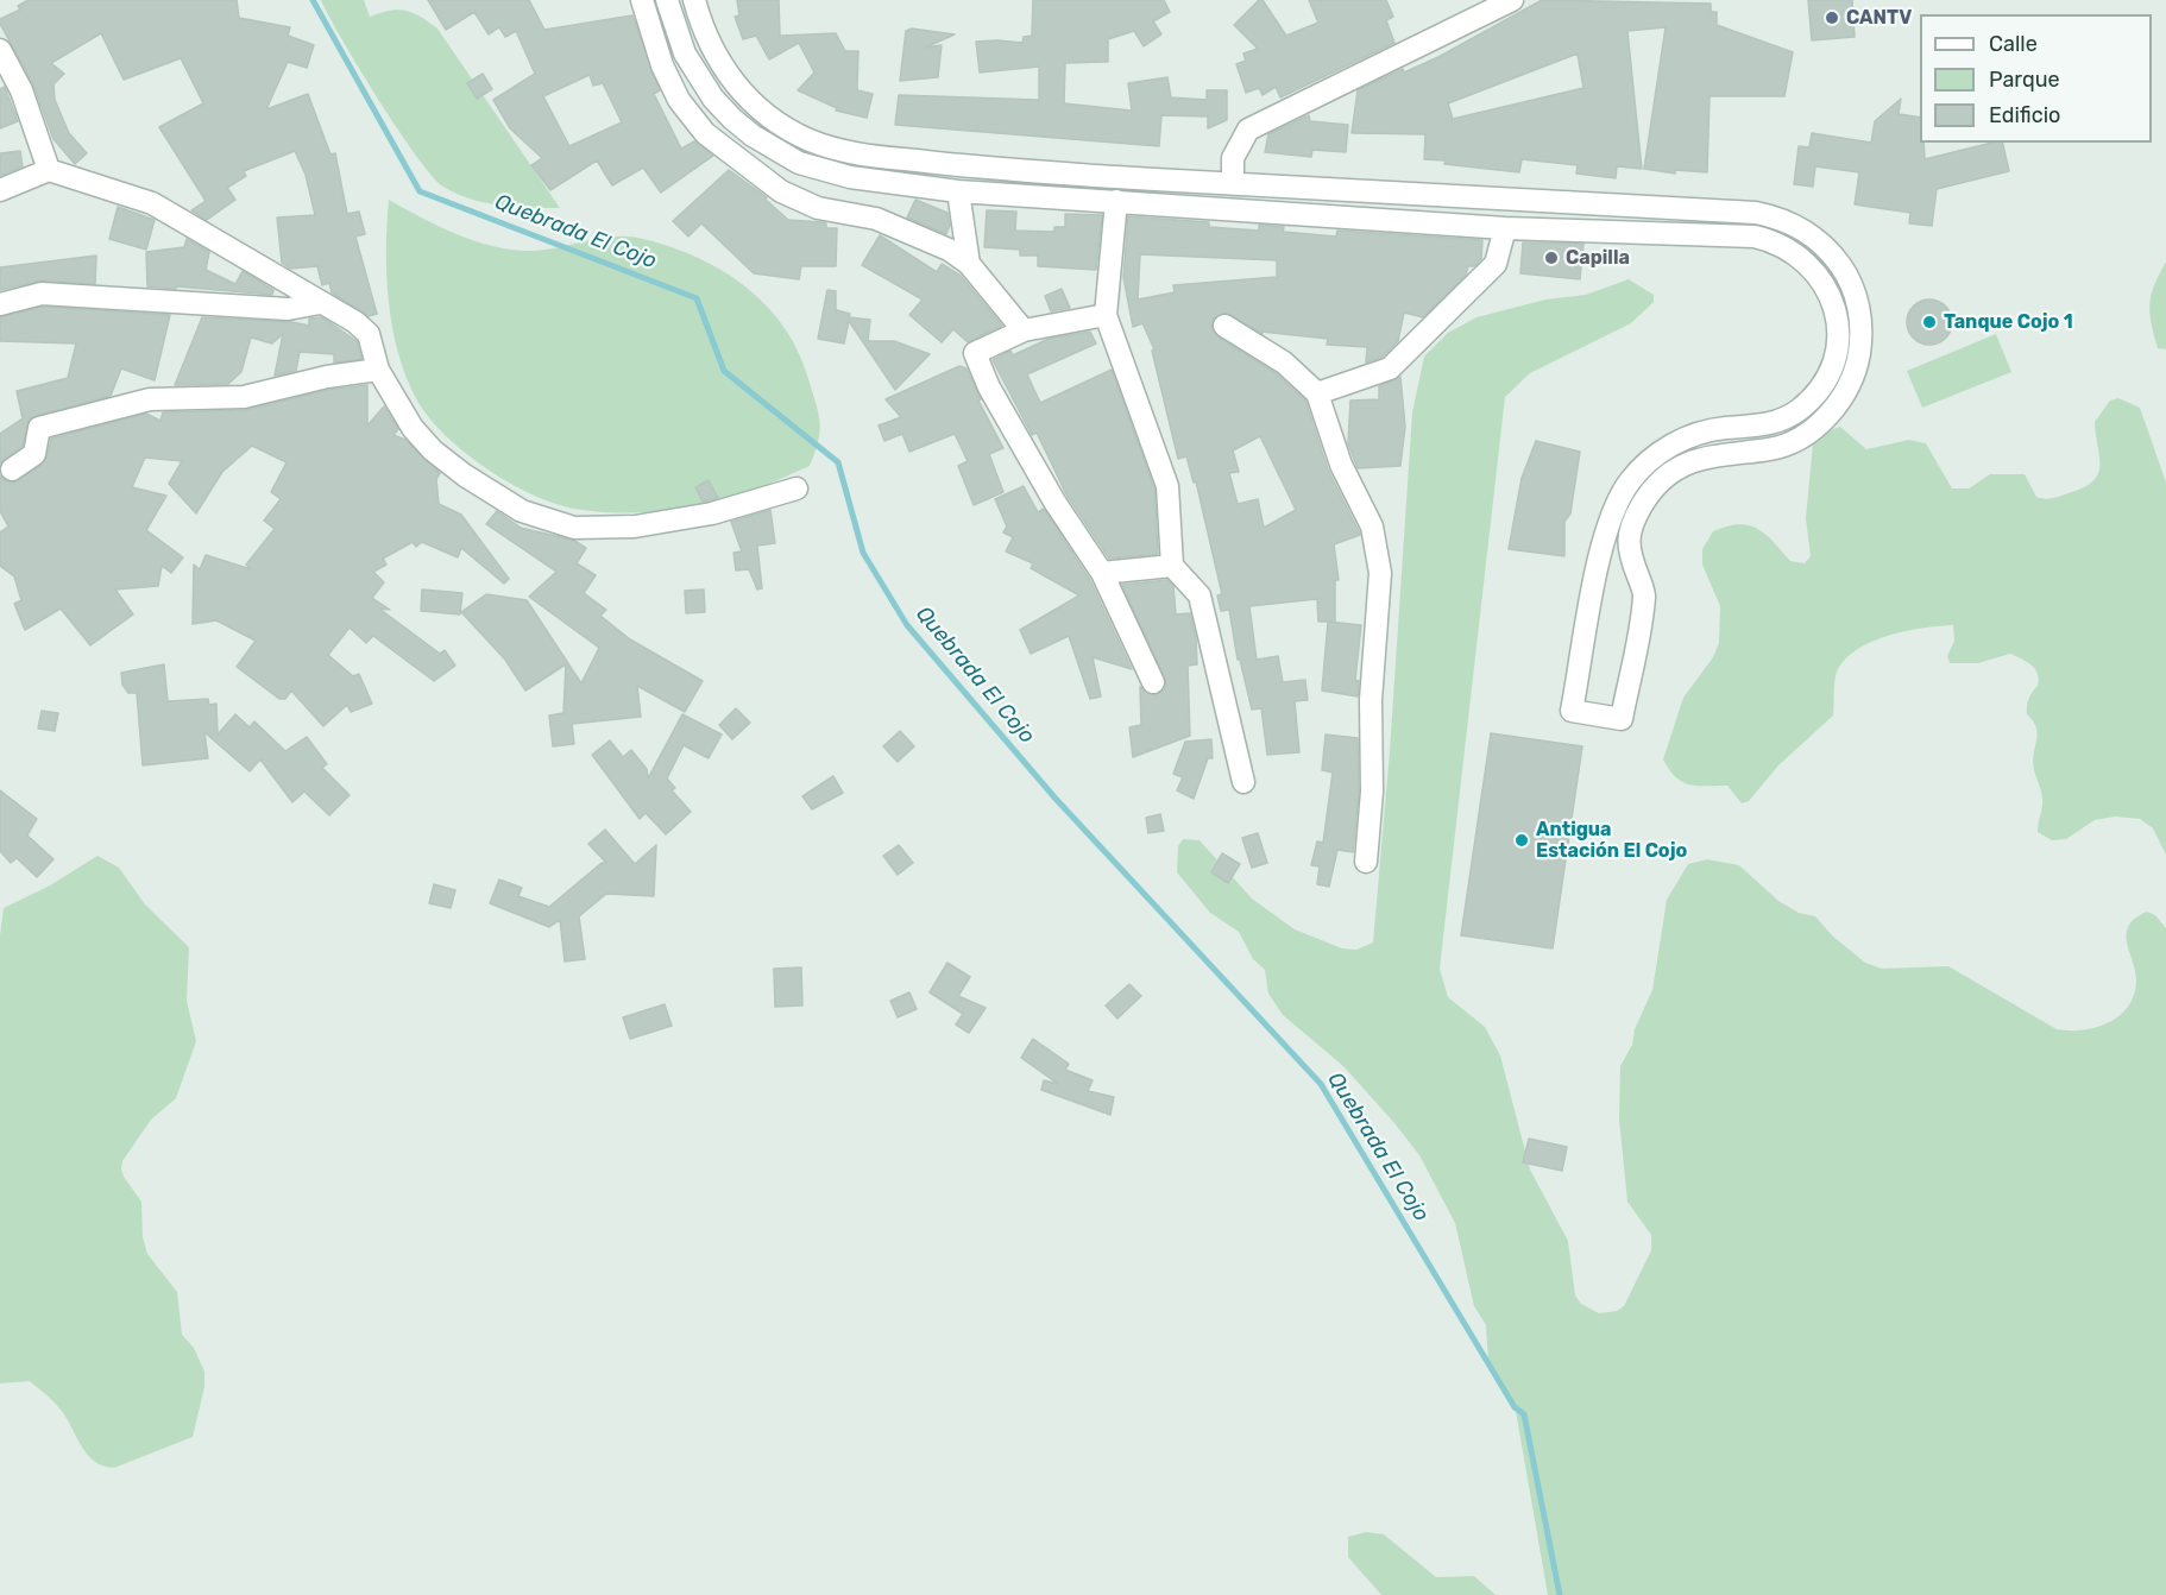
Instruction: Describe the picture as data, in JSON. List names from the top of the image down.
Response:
{
  "water": ["Quebrada El Cojo"],
  "places": [
    "CANTV",
    "Capilla",
    "Tanque Cojo 1",
    "Antigua Estación El Cojo"
  ],
  "legend": ["Calle", "Parque", "Edificio"]
}
